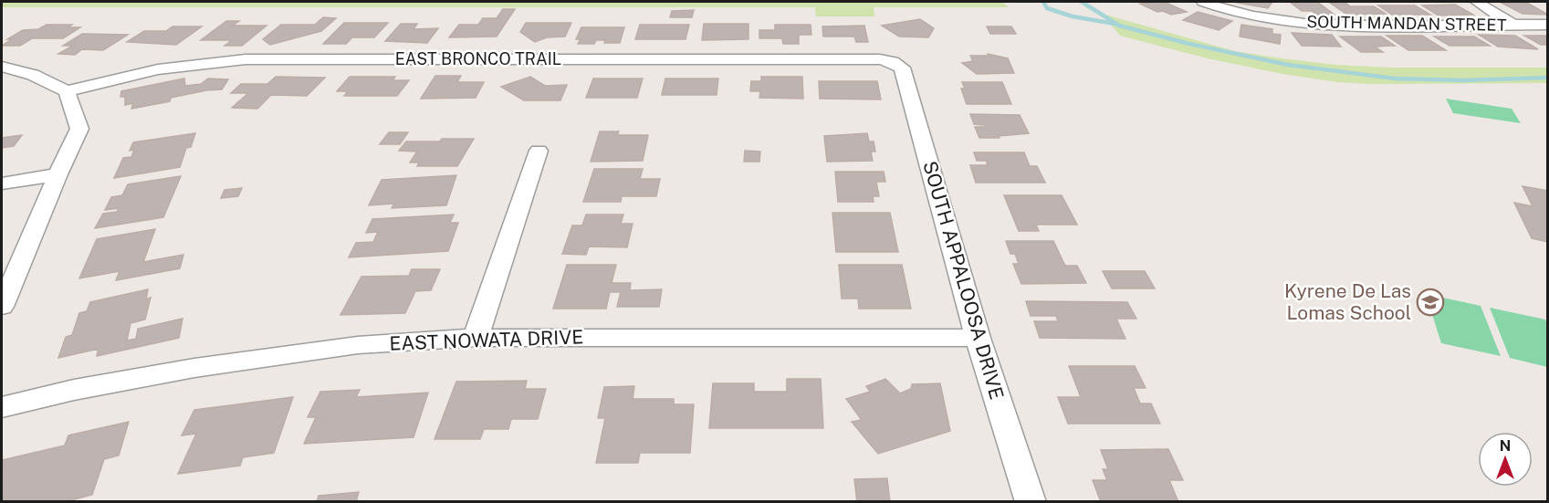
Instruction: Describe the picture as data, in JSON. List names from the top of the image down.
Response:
{
  "streets": {
    "street": [
      "SOUTH MANDAN STREET",
      "EAST BRONCO TRAIL",
      "SOUTH APPALOOSA DRIVE",
      "EAST NOWATA DRIVE"
    ]
  },
  "crossings": [
    ["EAST BRONCO TRAIL", "SOUTH APPALOOSA DRIVE"],
    ["SOUTH APPALOOSA DRIVE", "EAST NOWATA DRIVE"]
  ],
  "places": {
    "school or university": ["Kyrene De Las Lomas School"]
  },
  "north": "top"
}
